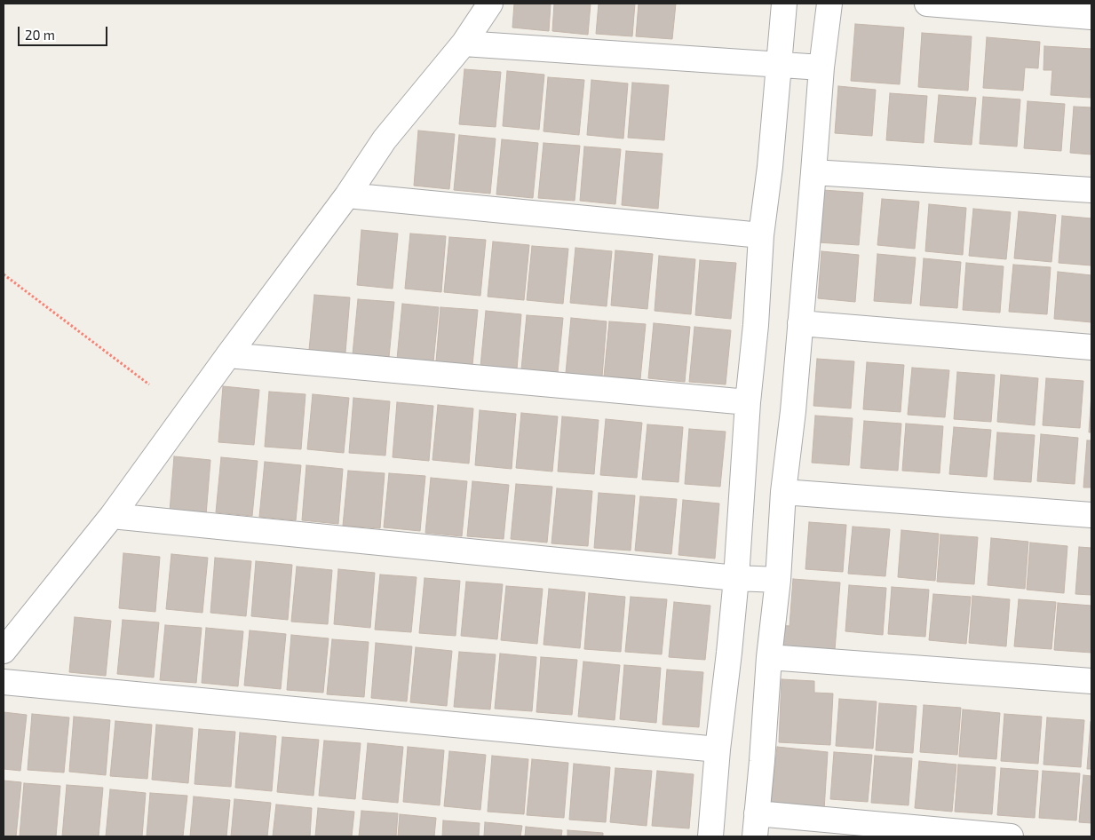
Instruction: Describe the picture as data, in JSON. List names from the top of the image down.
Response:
{
  "scale_bar": "20 m"
}
